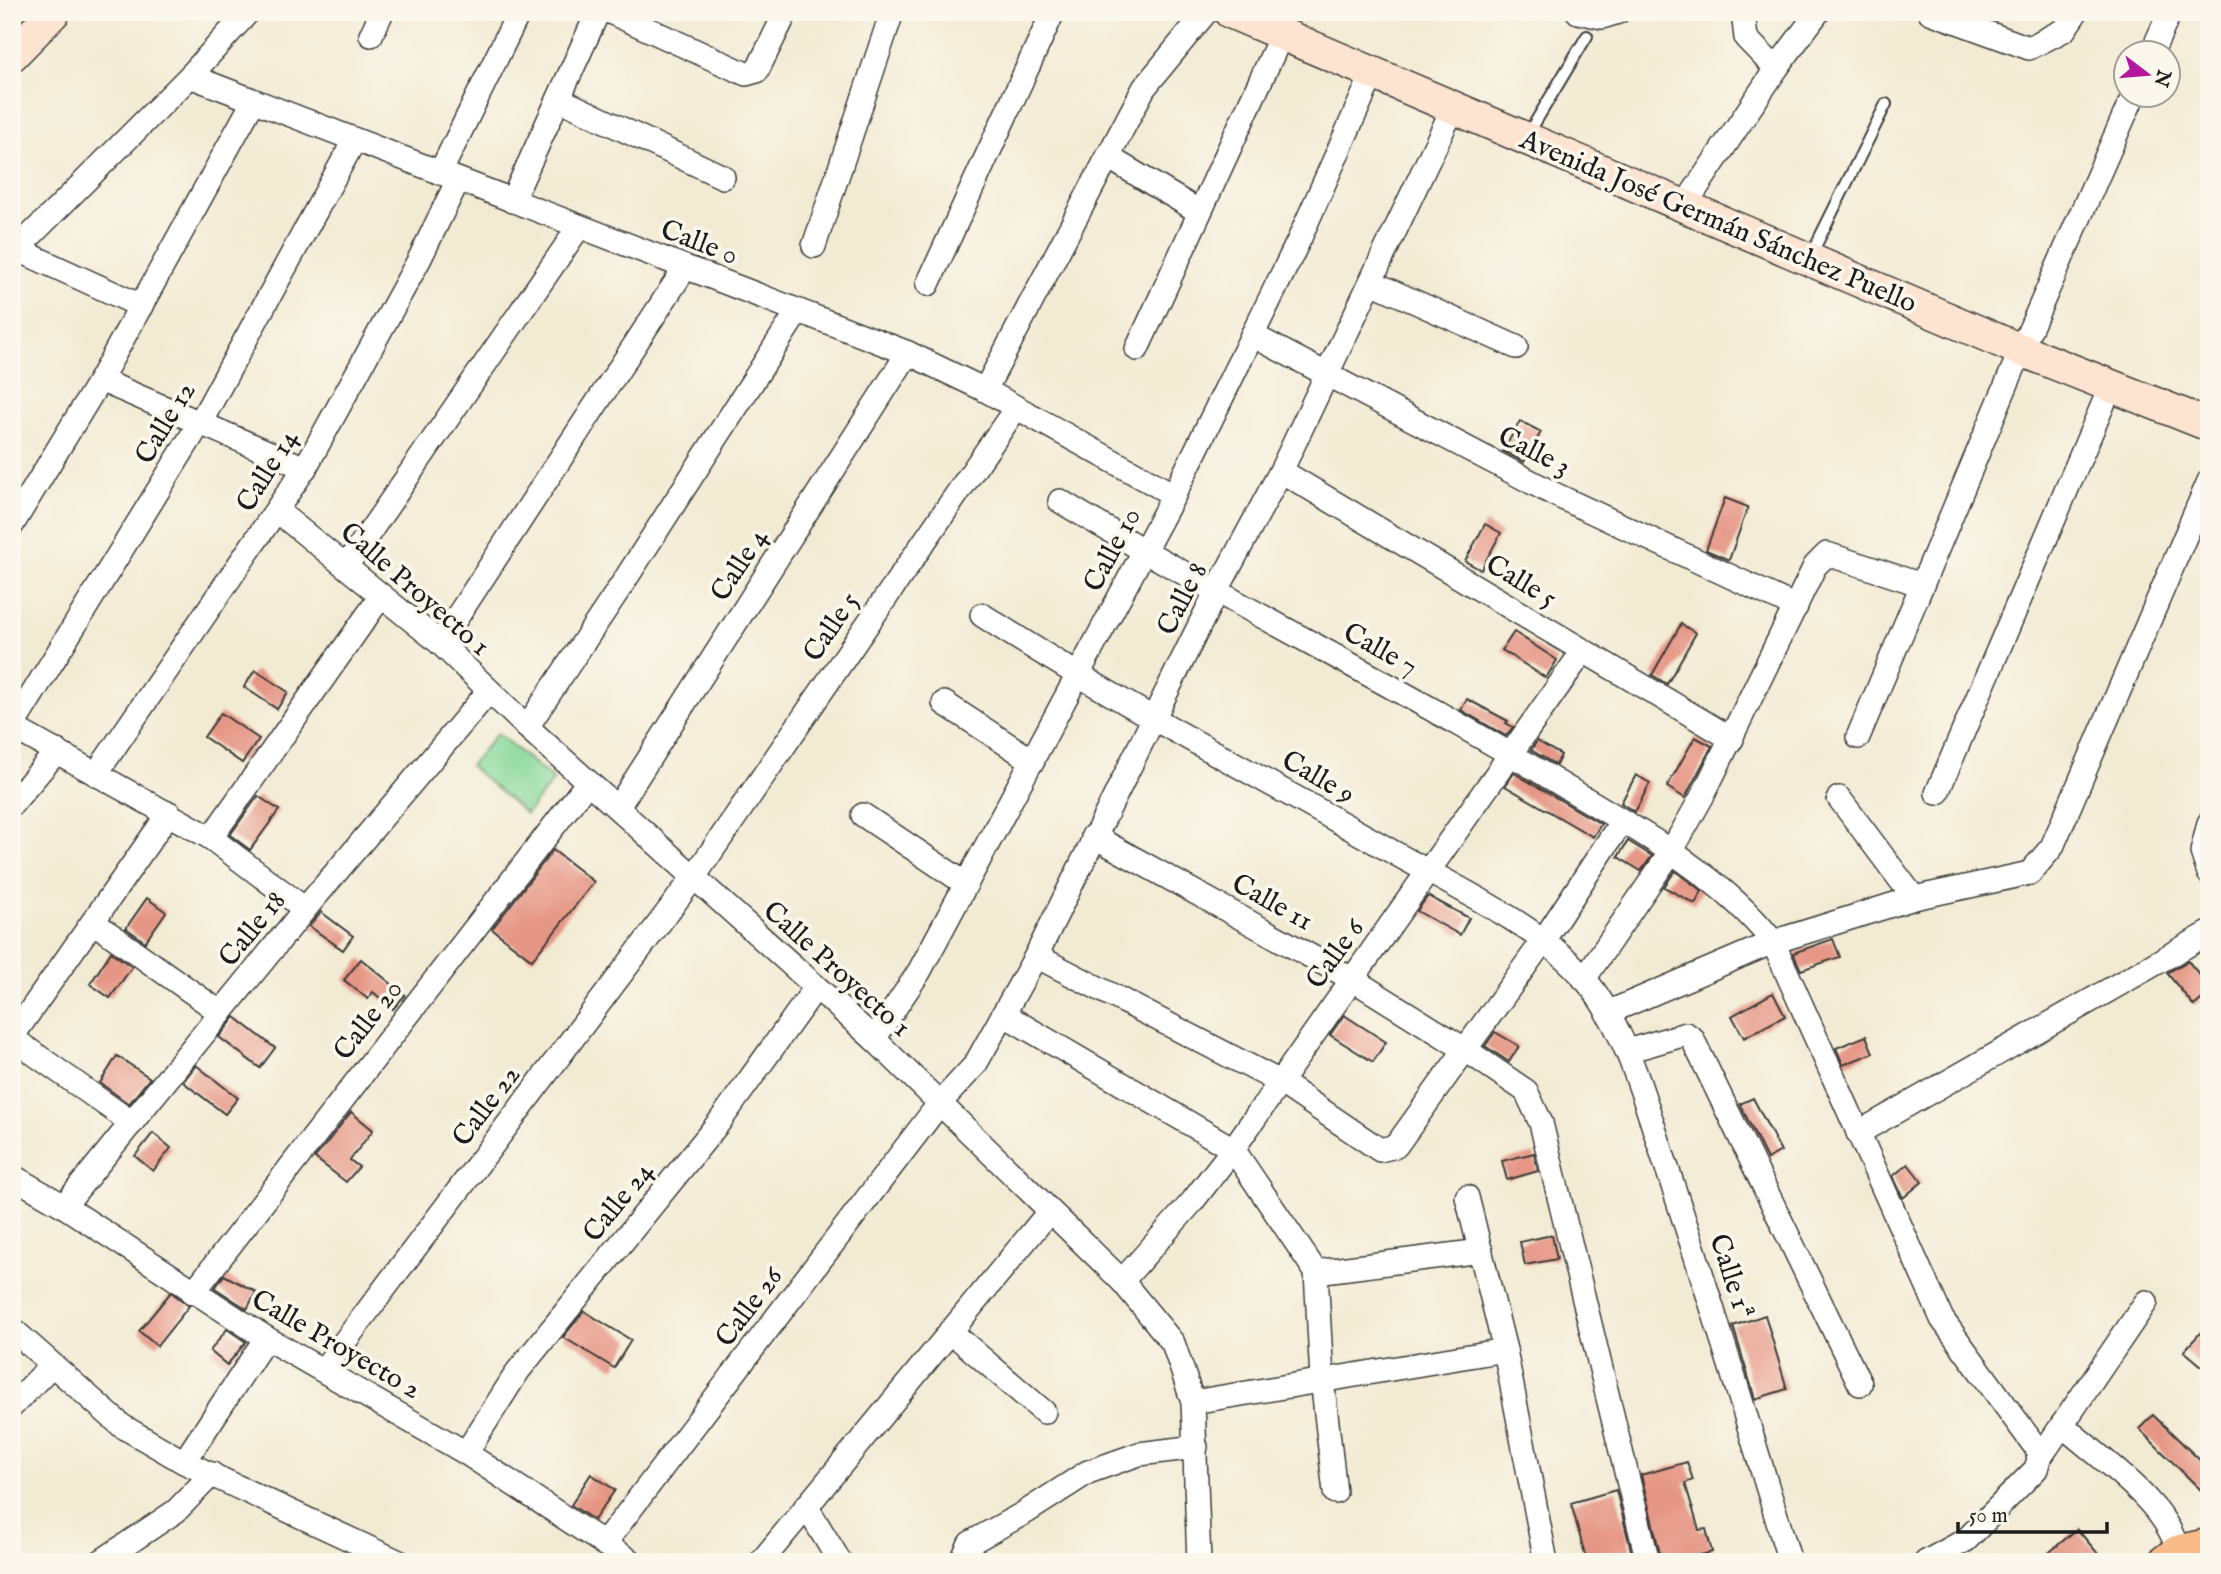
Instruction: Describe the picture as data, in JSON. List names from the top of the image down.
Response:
{
  "streets": {
    "main road": ["Avenida José Germán Sánchez Puello"],
    "street": [
      "Calle 0",
      "Calle 12",
      "Calle 3",
      "Calle 14",
      "Calle 10",
      "Calle 4",
      "Calle 5",
      "Calle Proyecto 1",
      "Calle 8",
      "Calle 7",
      "Calle 9",
      "Calle 11",
      "Calle 18",
      "Calle 6",
      "Calle 20",
      "Calle 22",
      "Calle 24",
      "Calle 1ª",
      "Calle 26",
      "Calle Proyecto 2"
    ]
  },
  "crossings": [
    ["Avenida José Germán Sánchez Puello", "Calle 10"],
    ["Avenida José Germán Sánchez Puello", "Calle 8"],
    ["Calle 0", "Calle 12"],
    ["Calle 0", "Calle 14"],
    ["Calle 0", "Calle 10"],
    ["Calle 0", "Calle 4"],
    ["Calle 0", "Calle 5"],
    ["Calle 3", "Calle 10"],
    ["Calle 3", "Calle 8"],
    ["Calle 14", "Calle Proyecto 1"],
    ["Calle 10", "Calle Proyecto 1"],
    ["Calle 10", "Calle 7"],
    ["Calle 10", "Calle 9"],
    ["Calle 4", "Calle Proyecto 1"],
    ["Calle 5", "Calle Proyecto 1"],
    ["Calle 5", "Calle 8"],
    ["Calle 5", "Calle 6"],
    ["Calle 5", "Calle 22"],
    ["Calle Proyecto 1", "Calle 8"],
    ["Calle Proyecto 1", "Calle 18"],
    ["Calle Proyecto 1", "Calle 6"],
    ["Calle Proyecto 1", "Calle 20"],
    ["Calle Proyecto 1", "Calle 22"],
    ["Calle Proyecto 1", "Calle 24"],
    ["Calle Proyecto 1", "Calle 26"],
    ["Calle 8", "Calle 7"],
    ["Calle 8", "Calle 9"],
    ["Calle 8", "Calle 11"],
    ["Calle 8", "Calle 26"],
    ["Calle 7", "Calle 6"],
    ["Calle 9", "Calle 6"],
    ["Calle 9", "Calle 1ª"],
    ["Calle 11", "Calle 6"],
    ["Calle 18", "Calle Proyecto 2"],
    ["Calle 20", "Calle Proyecto 2"],
    ["Calle 22", "Calle Proyecto 2"],
    ["Calle 24", "Calle Proyecto 2"],
    ["Calle 26", "Calle Proyecto 2"]
  ],
  "scale_bar": "50 m",
  "north": "right"
}
